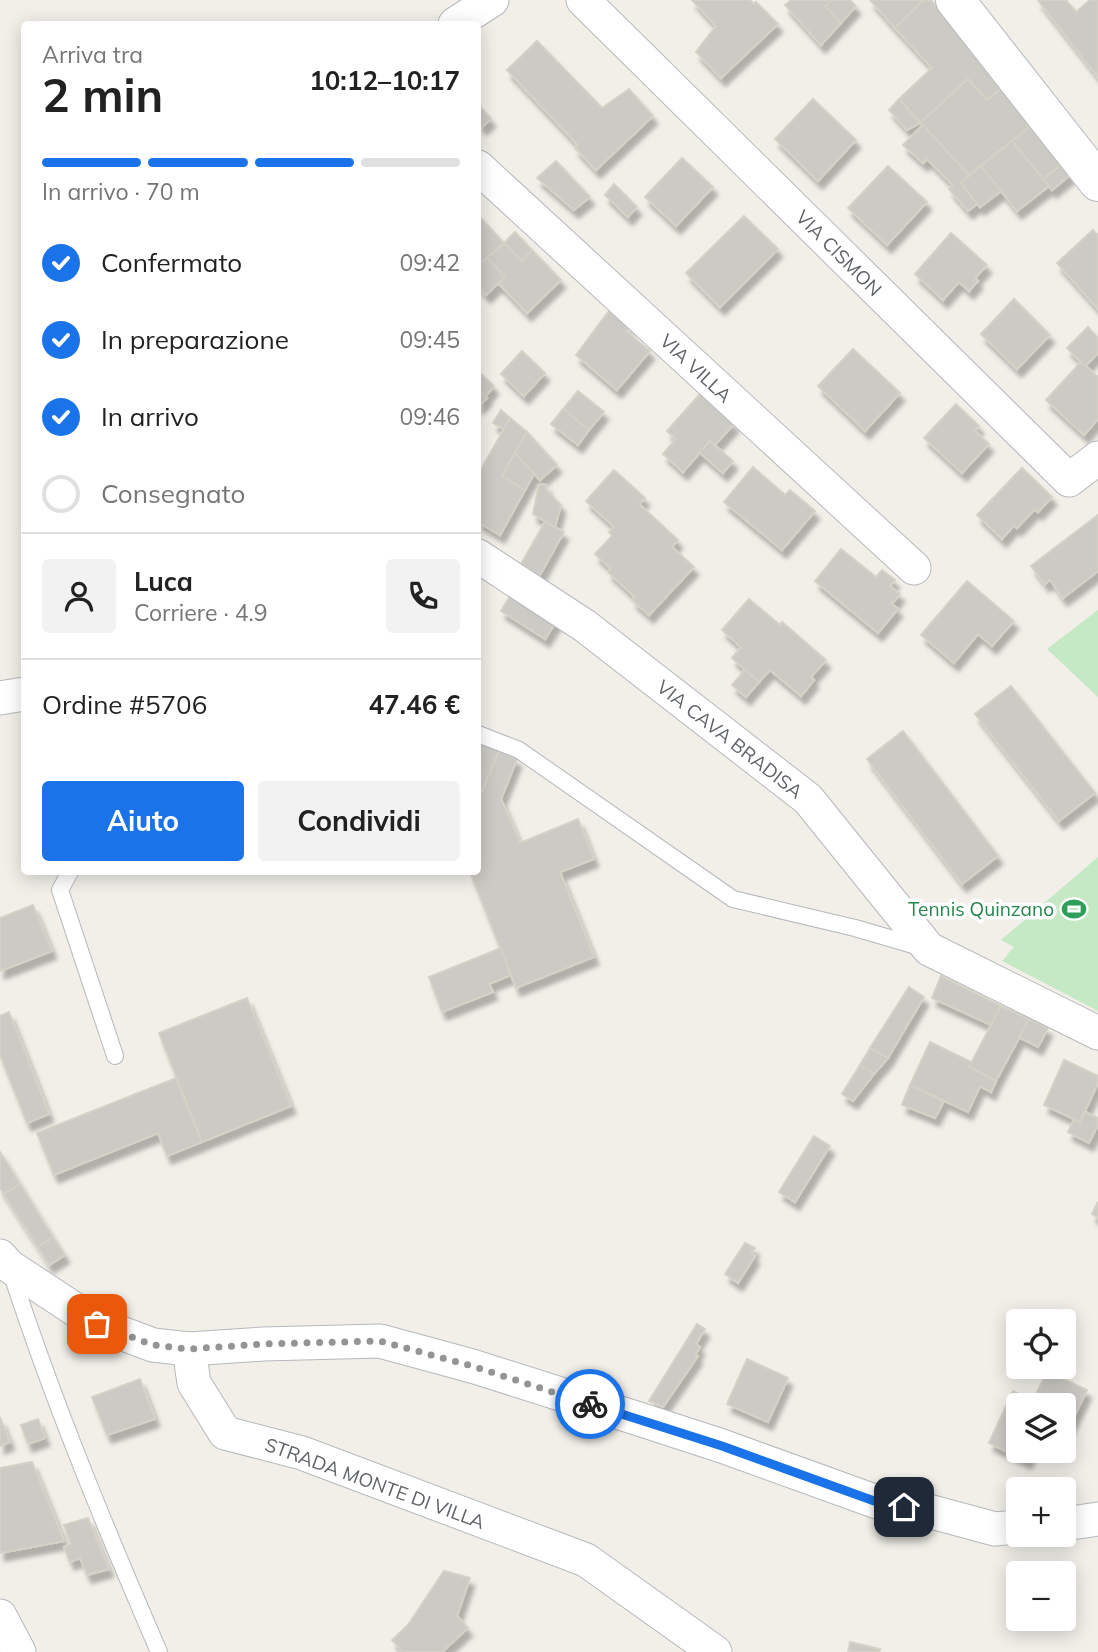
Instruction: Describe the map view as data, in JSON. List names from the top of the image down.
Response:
{
  "streets": {
    "street": [
      "VIA CISMON",
      "VIA VILLA",
      "VIA CAVA BRADISA",
      "STRADA MONTE DI VILLA"
    ]
  },
  "places": {
    "sports": ["Tennis Quinzano"]
  },
  "page": {
    "heading": ["2 min", "Arriva tra", "10:12–10:17"],
    "panel": [
      "Luca",
      "Corriere · 4.9",
      "Ordine #5706",
      "47.46 €"
    ],
    "bar": "In arrivo · 70 m",
    "list": [
      ["Confermato", "09:42"],
      ["In preparazione", "09:45"],
      ["In arrivo", "09:46"],
      "Consegnato"
    ],
    "buttons": ["Aiuto", "Condividi"],
    "map_buttons": ["+", "−"]
  }
}
